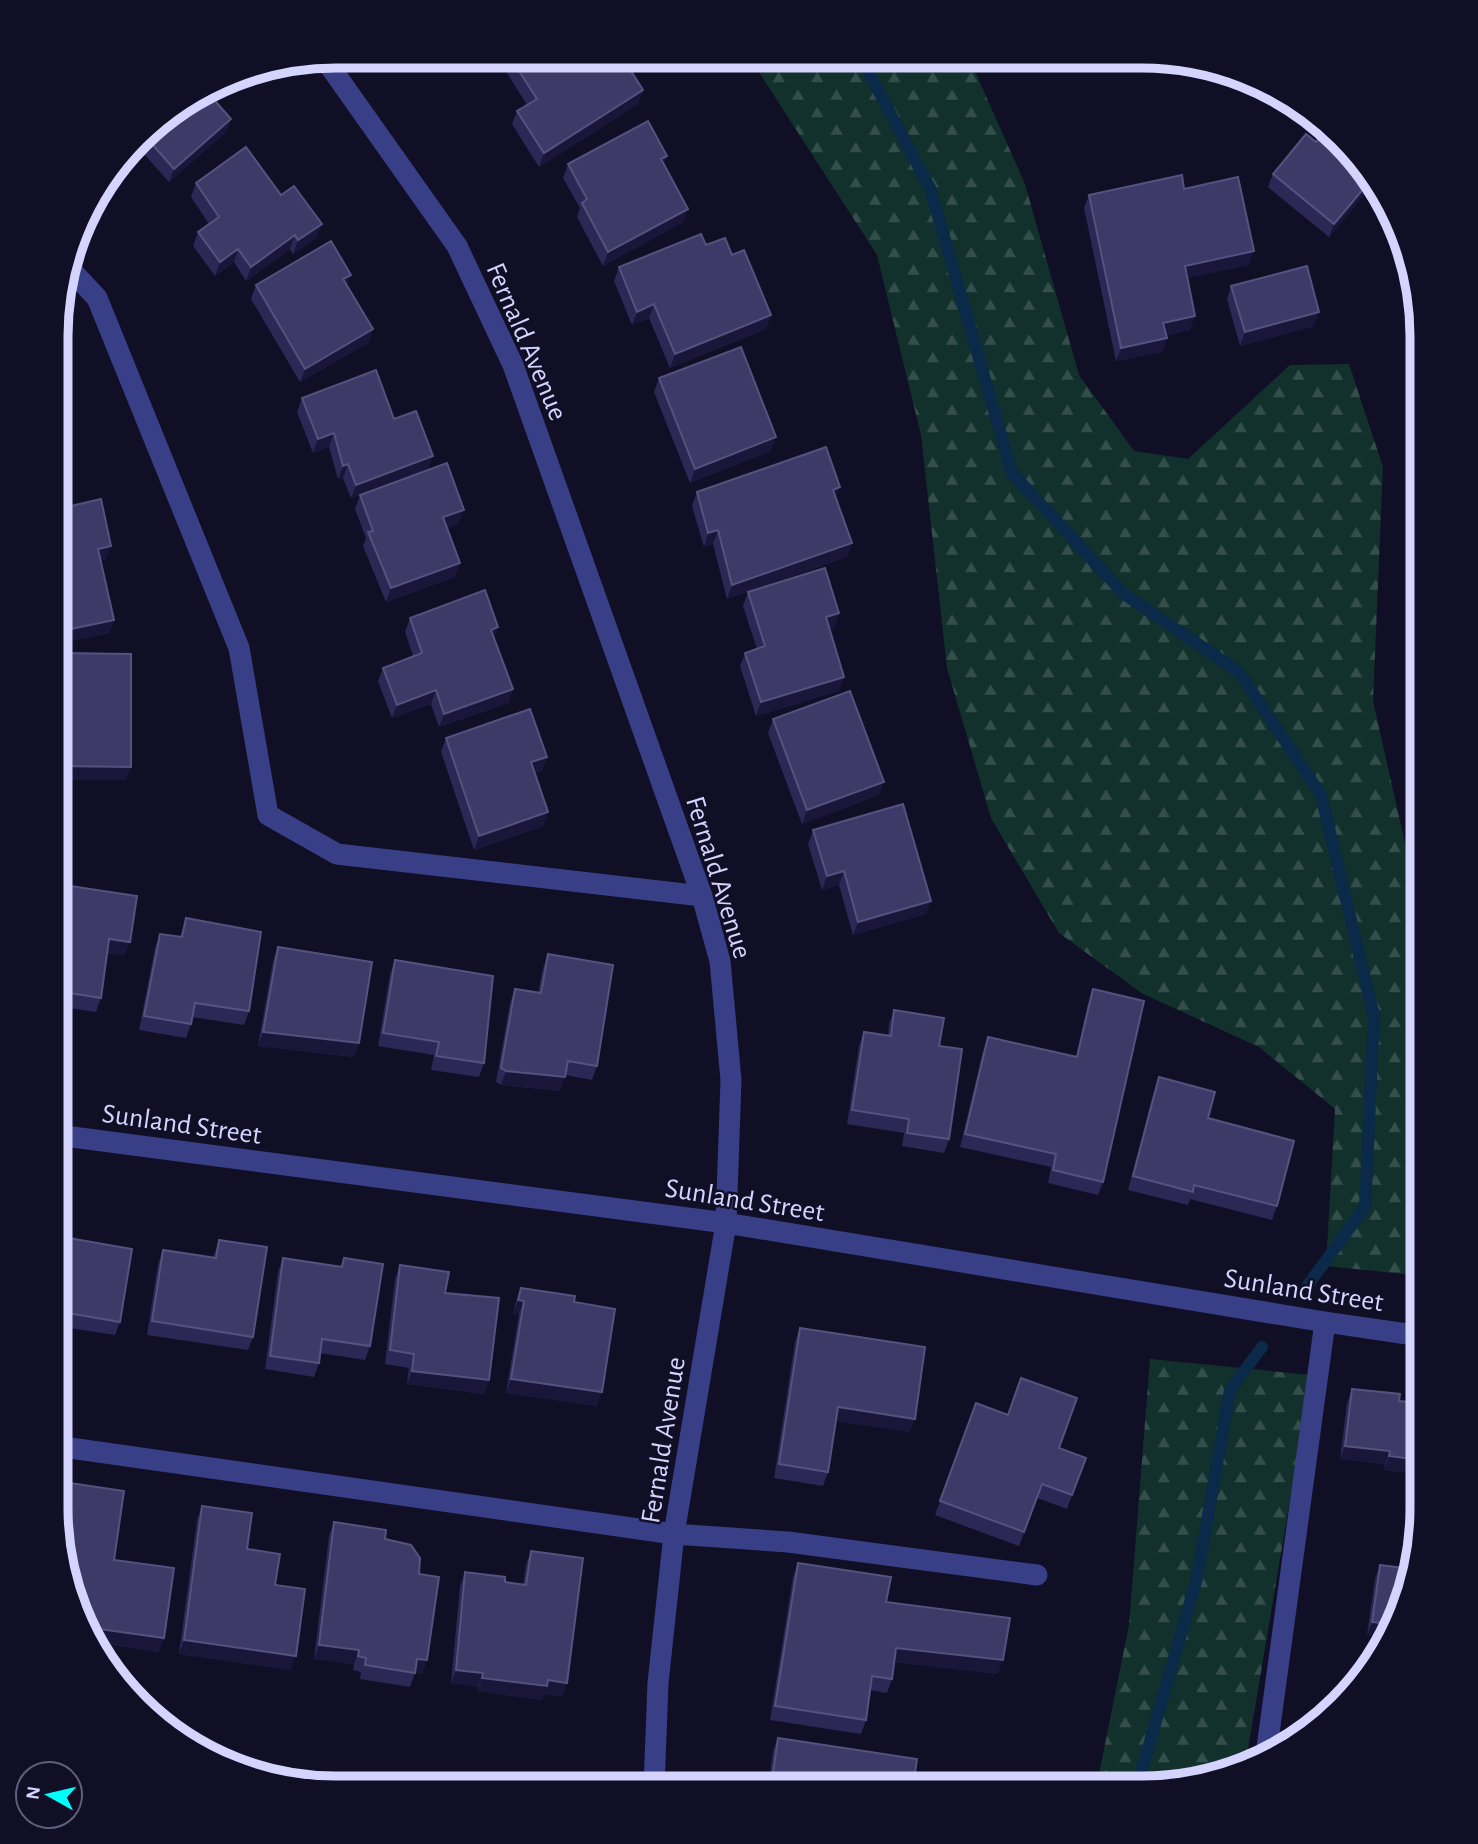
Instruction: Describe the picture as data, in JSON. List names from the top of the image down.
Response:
{
  "streets": {
    "street": ["Fernald Avenue", "Sunland Street"]
  },
  "crossings": [
    ["Fernald Avenue", "Sunland Street"]
  ],
  "north": "left"
}
